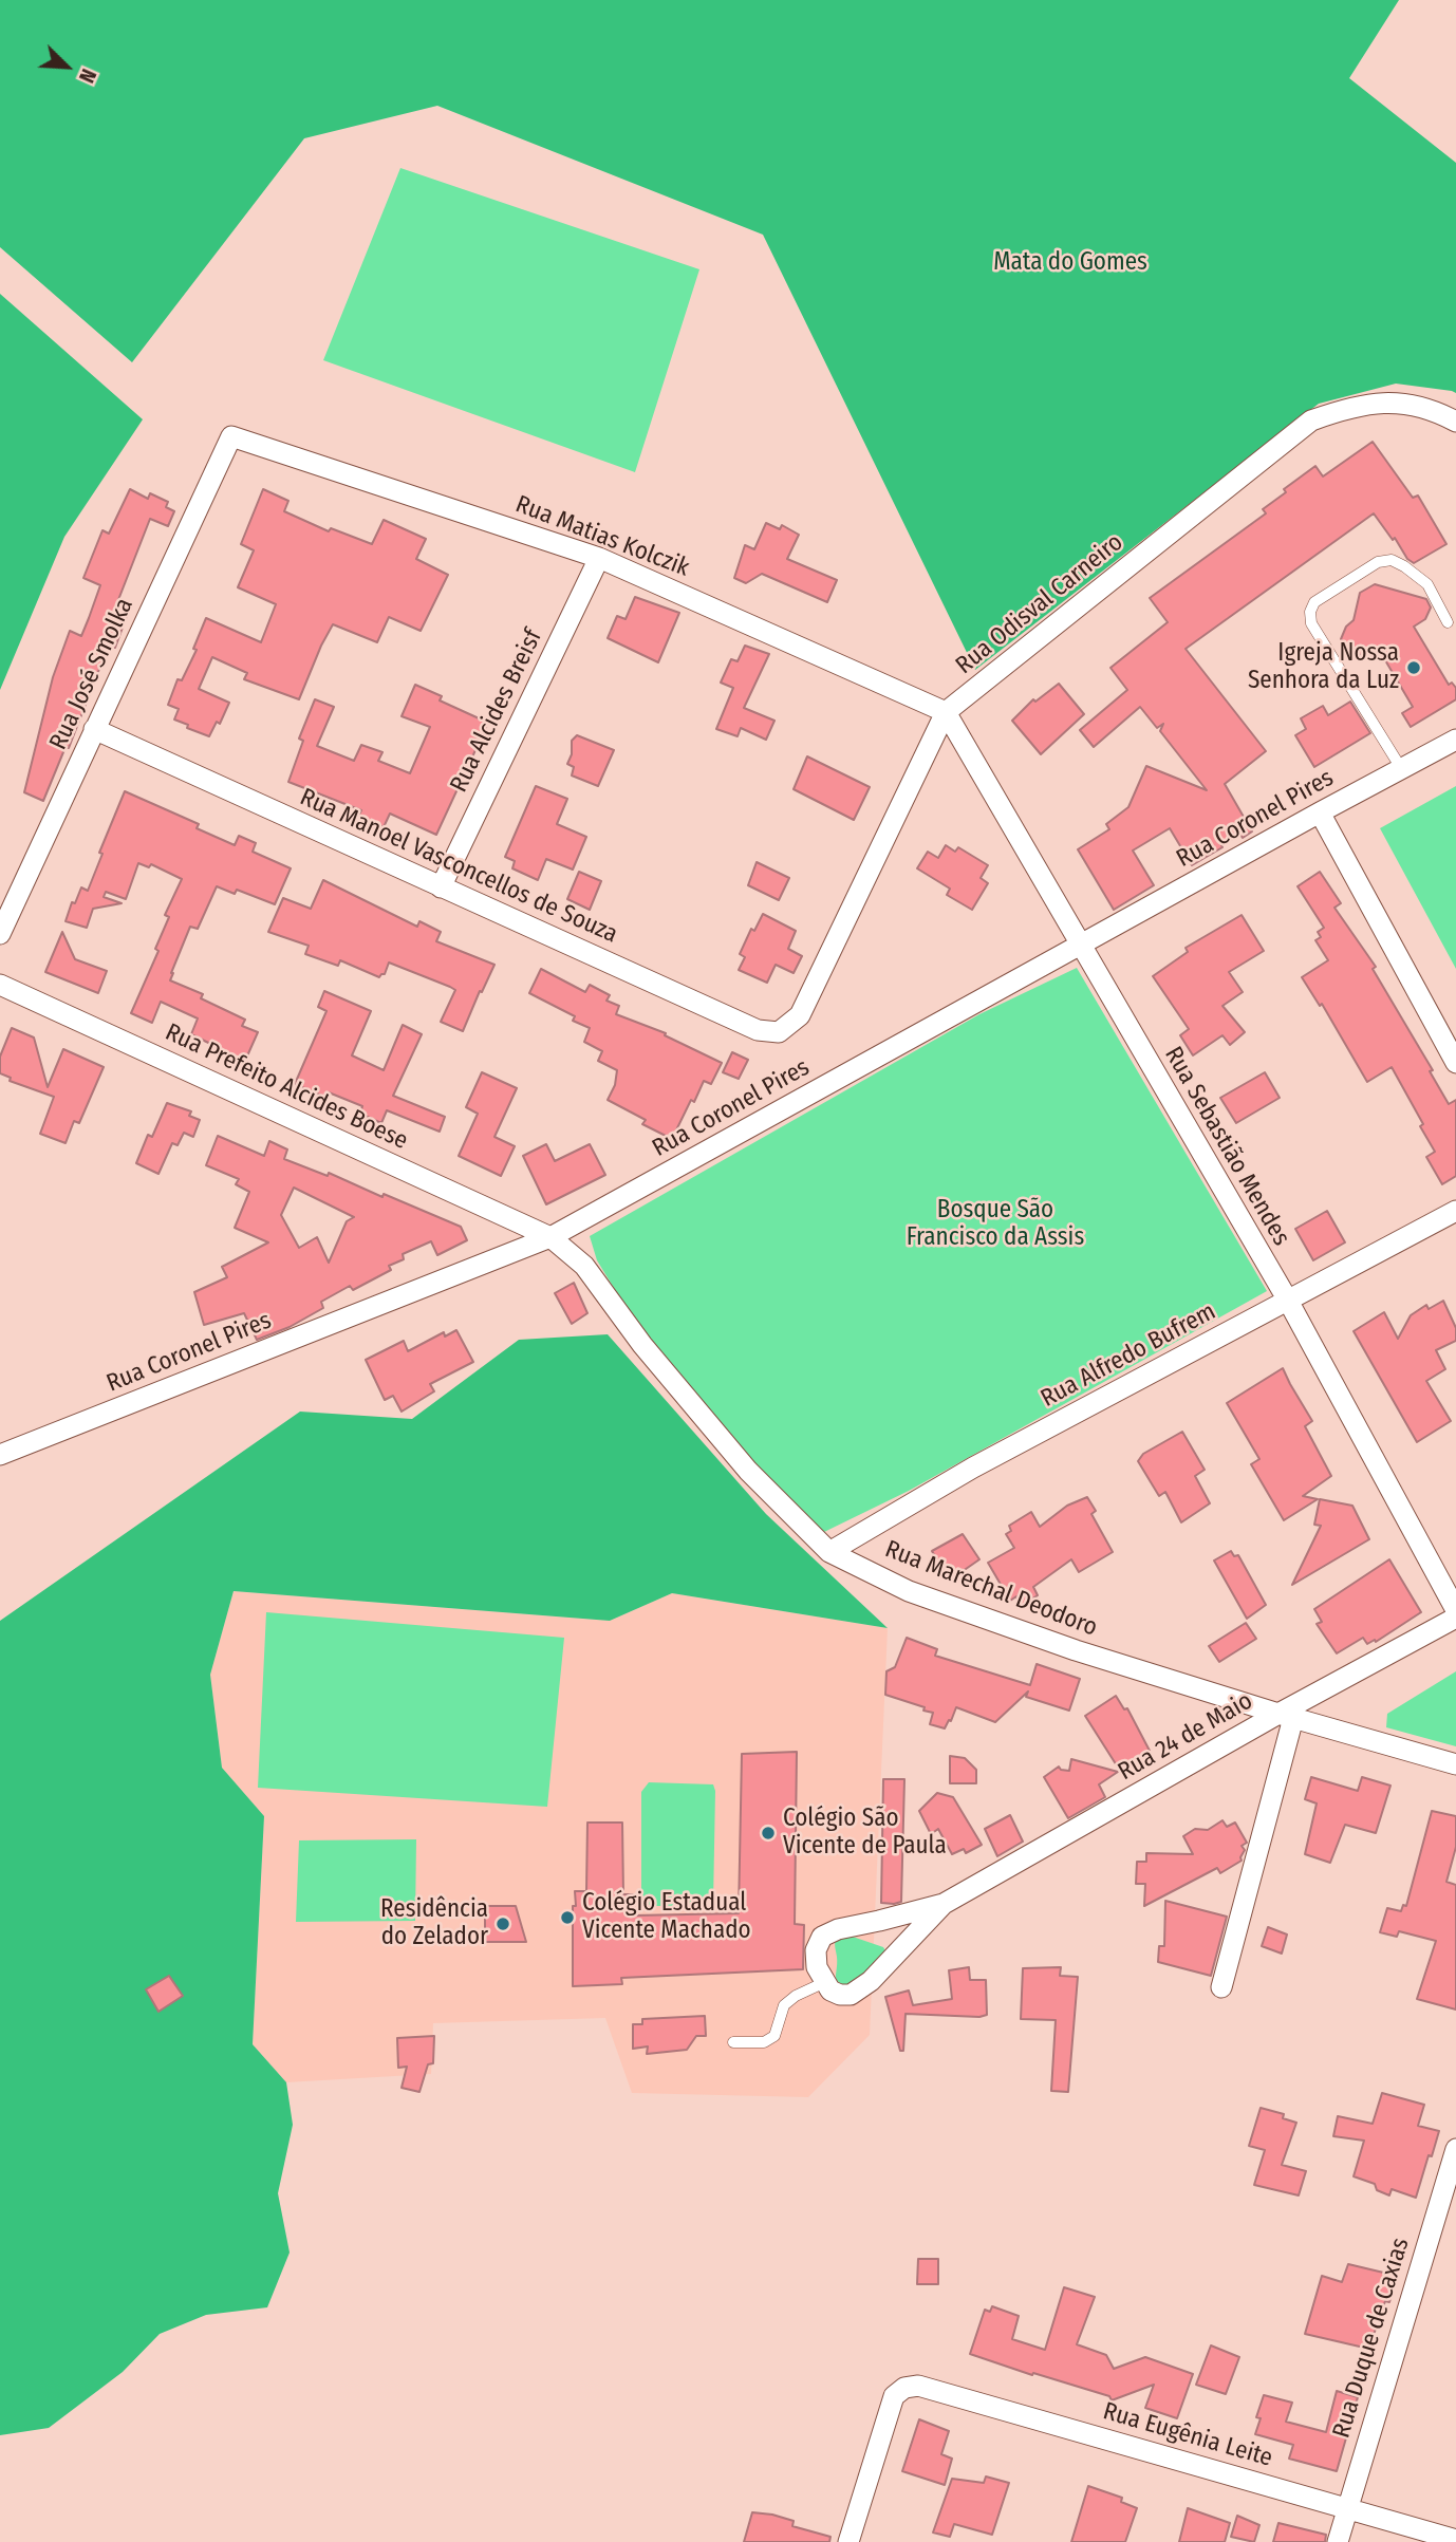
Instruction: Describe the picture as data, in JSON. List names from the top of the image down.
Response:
{
  "streets": {
    "street": [
      "Rua Matias Kolczik",
      "Rua Odisval Carneiro",
      "Rua José Smolka",
      "Rua Alcides Breisf",
      "Rua Coronel Pires",
      "Rua Manoel Vasconcellos de Souza",
      "Rua Prefeito Alcides Boese",
      "Rua Sebastião Mendes",
      "Rua Alfredo Bufrem",
      "Rua Marechal Deodoro",
      "Rua 24 de Maio",
      "Rua Duque de Caxias",
      "Rua Eugênia Leite"
    ]
  },
  "crossings": [
    ["Rua Matias Kolczik", "Rua Odisval Carneiro"],
    ["Rua Matias Kolczik", "Rua José Smolka"],
    ["Rua Matias Kolczik", "Rua Alcides Breisf"],
    ["Rua Matias Kolczik", "Rua Sebastião Mendes"],
    ["Rua Odisval Carneiro", "Rua Manoel Vasconcellos de Souza"],
    ["Rua Odisval Carneiro", "Rua Sebastião Mendes"],
    ["Rua José Smolka", "Rua Manoel Vasconcellos de Souza"],
    ["Rua Alcides Breisf", "Rua Manoel Vasconcellos de Souza"],
    ["Rua Coronel Pires", "Rua Prefeito Alcides Boese"],
    ["Rua Coronel Pires", "Rua Sebastião Mendes"],
    ["Rua Coronel Pires", "Rua Marechal Deodoro"],
    ["Rua Prefeito Alcides Boese", "Rua Marechal Deodoro"],
    ["Rua Sebastião Mendes", "Rua Alfredo Bufrem"],
    ["Rua Alfredo Bufrem", "Rua Marechal Deodoro"],
    ["Rua Marechal Deodoro", "Rua 24 de Maio"],
    ["Rua Duque de Caxias", "Rua Eugênia Leite"]
  ],
  "parks": ["Mata do Gomes", "Bosque São Francisco da Assis"],
  "places": [
    "Igreja Nossa Senhora da Luz",
    "Colégio São Vicente de Paula",
    "Colégio Estadual Vicente Machado",
    "Residência do Zelador"
  ],
  "north": "bottom right"
}
